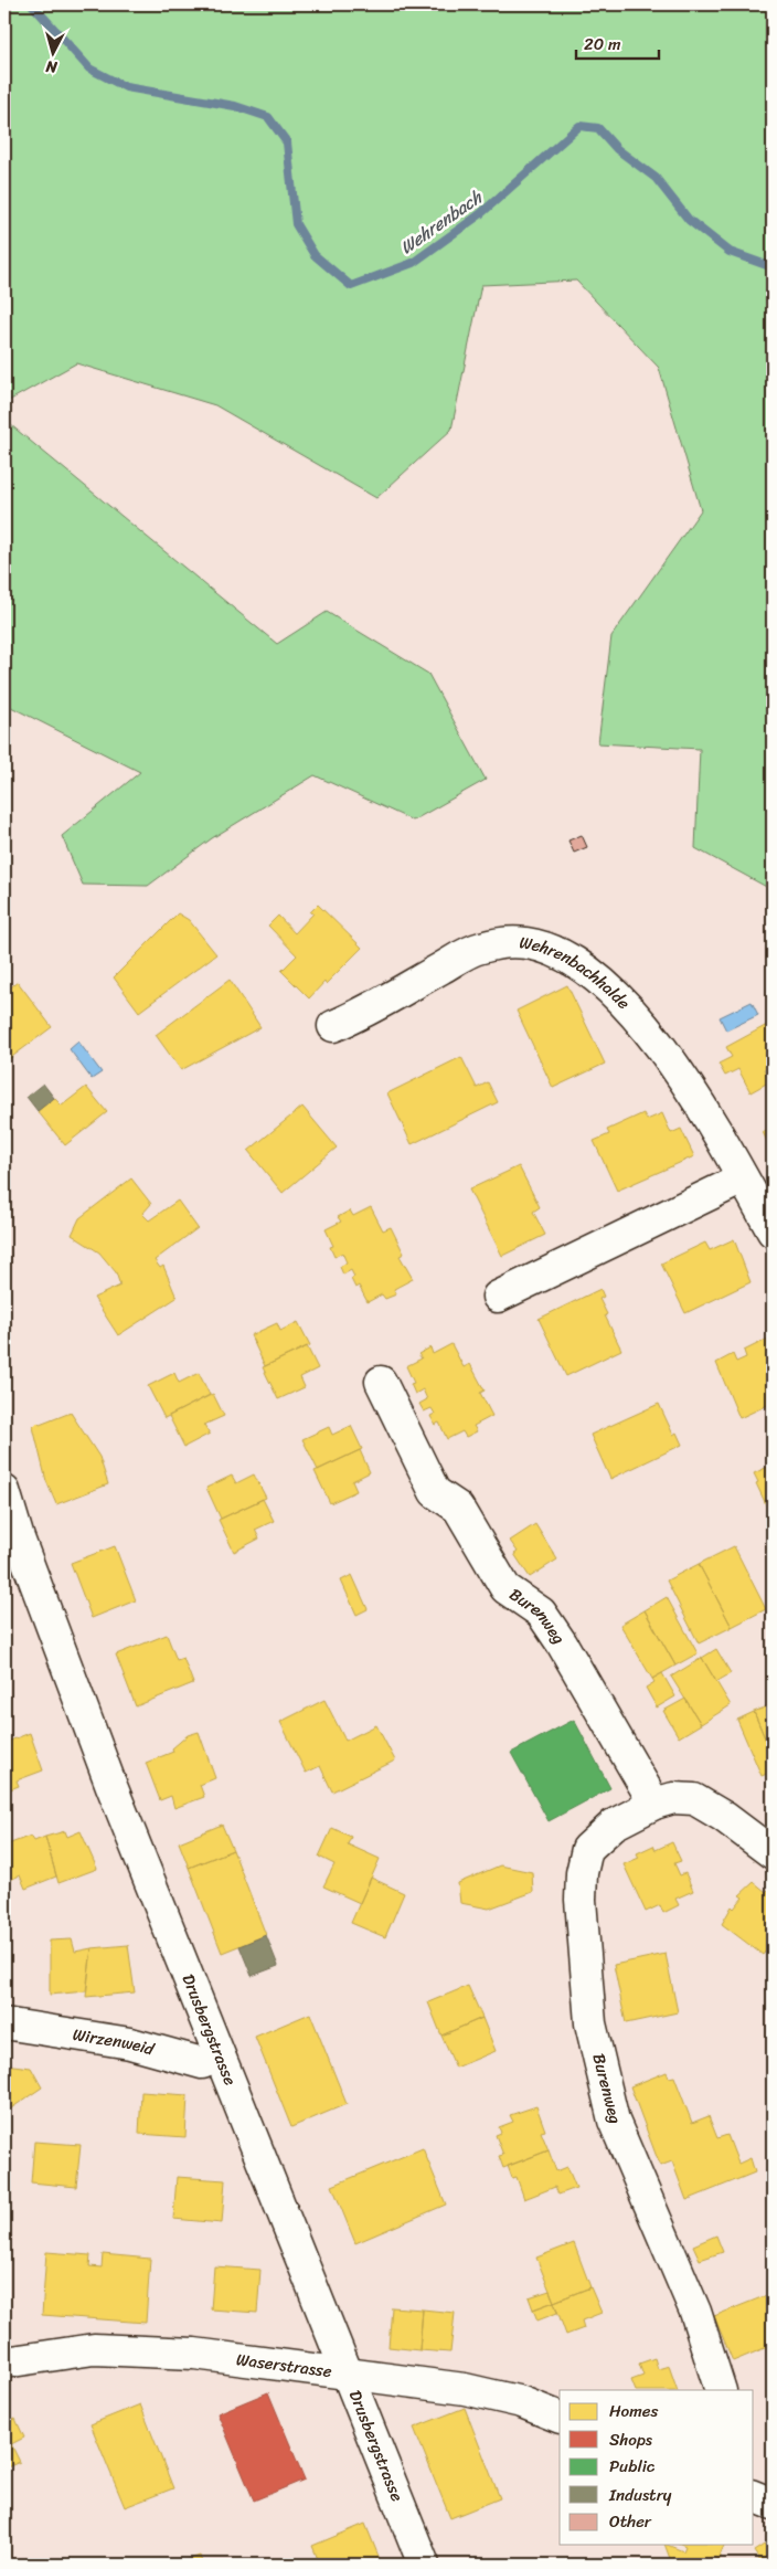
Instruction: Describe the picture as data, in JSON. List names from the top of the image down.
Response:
{
  "streets": {
    "street": [
      "Wehrenbachhalde",
      "Burenweg",
      "Drusbergstrasse",
      "Wirzenweid",
      "Waserstrasse"
    ]
  },
  "crossings": [
    ["Drusbergstrasse", "Wirzenweid"],
    ["Drusbergstrasse", "Waserstrasse"]
  ],
  "water": ["Wehrenbach"],
  "legend": [
    "Homes",
    "Shops",
    "Public",
    "Industry",
    "Other"
  ],
  "scale_bar": "20 m",
  "north": "bottom"
}
